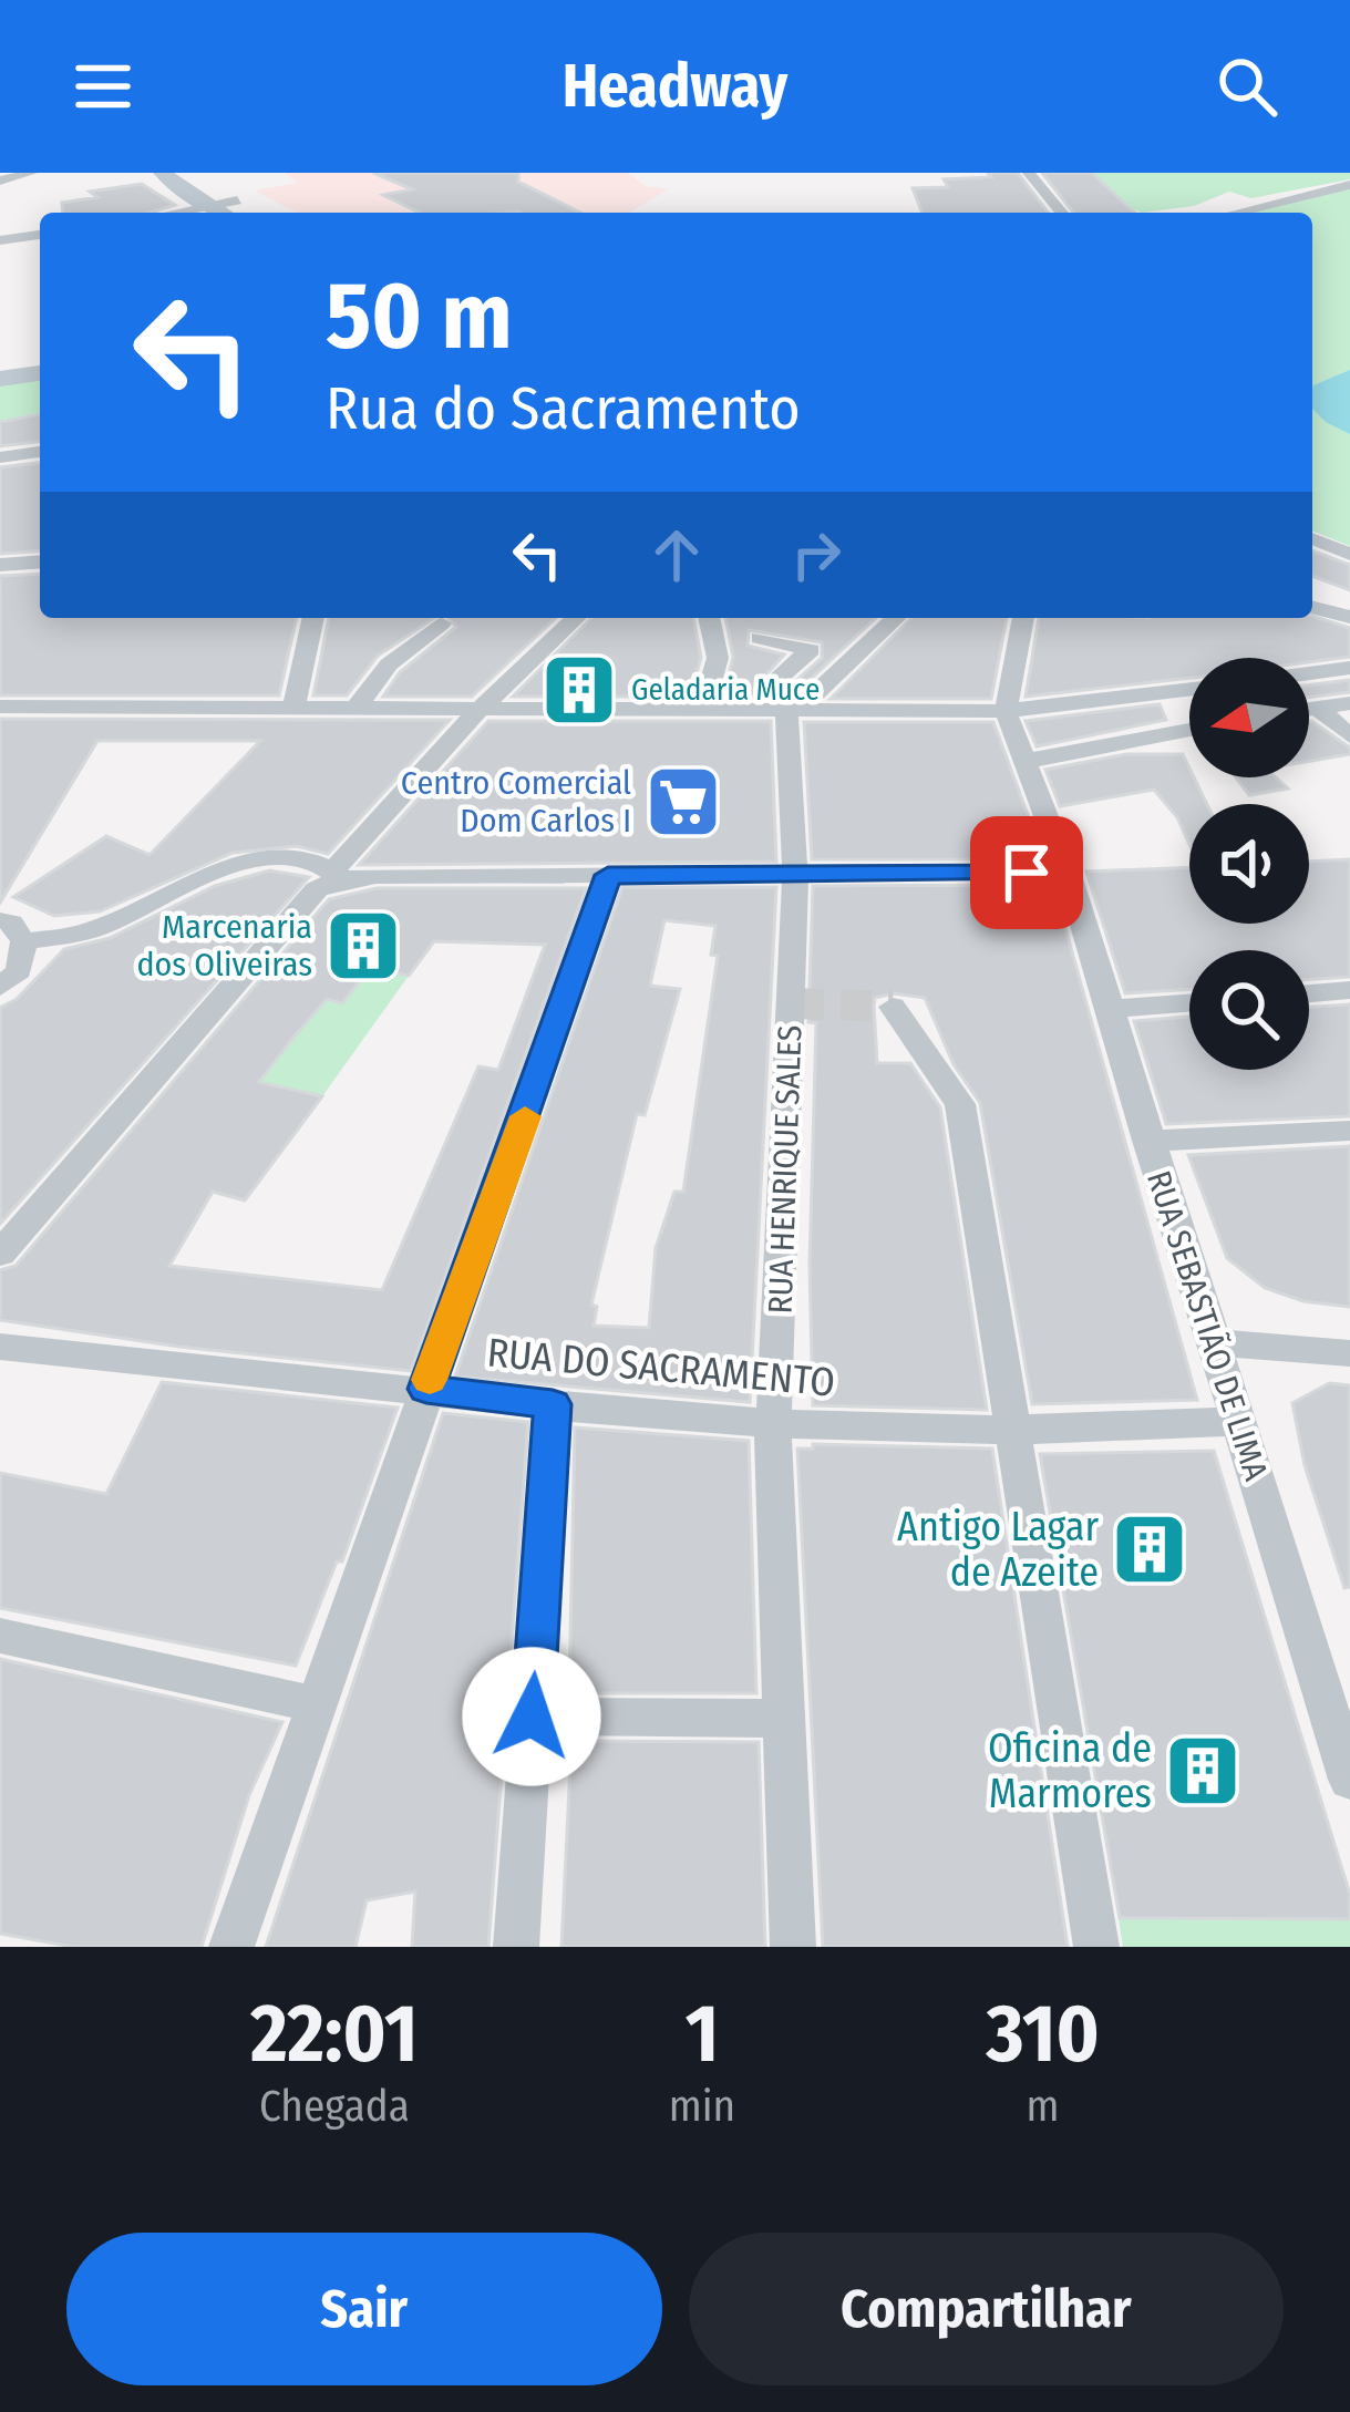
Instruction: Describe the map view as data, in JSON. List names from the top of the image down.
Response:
{
  "streets": {
    "street": ["RUA HENRIQUE SALES", "RUA SEBASTIÃO DE LIMA", "RUA DO SACRAMENTO"]
  },
  "crossings": [
    ["RUA HENRIQUE SALES", "RUA DO SACRAMENTO"],
    ["RUA SEBASTIÃO DE LIMA", "RUA DO SACRAMENTO"]
  ],
  "places": {
    "building": [
      "Geladaria Muce",
      "Marcenaria dos Oliveiras",
      "Antigo Lagar de Azeite",
      "Oficina de Marmores"
    ],
    "supermarket": ["Centro Comercial Dom Carlos I"]
  },
  "north": "left",
  "page": {
    "header": "Headway",
    "turn": ["50 m", "Rua do Sacramento"],
    "eta": [
      "22:01",
      "Chegada",
      "1",
      "min",
      "310",
      "m"
    ],
    "buttons": ["Sair", "Compartilhar"]
  }
}
